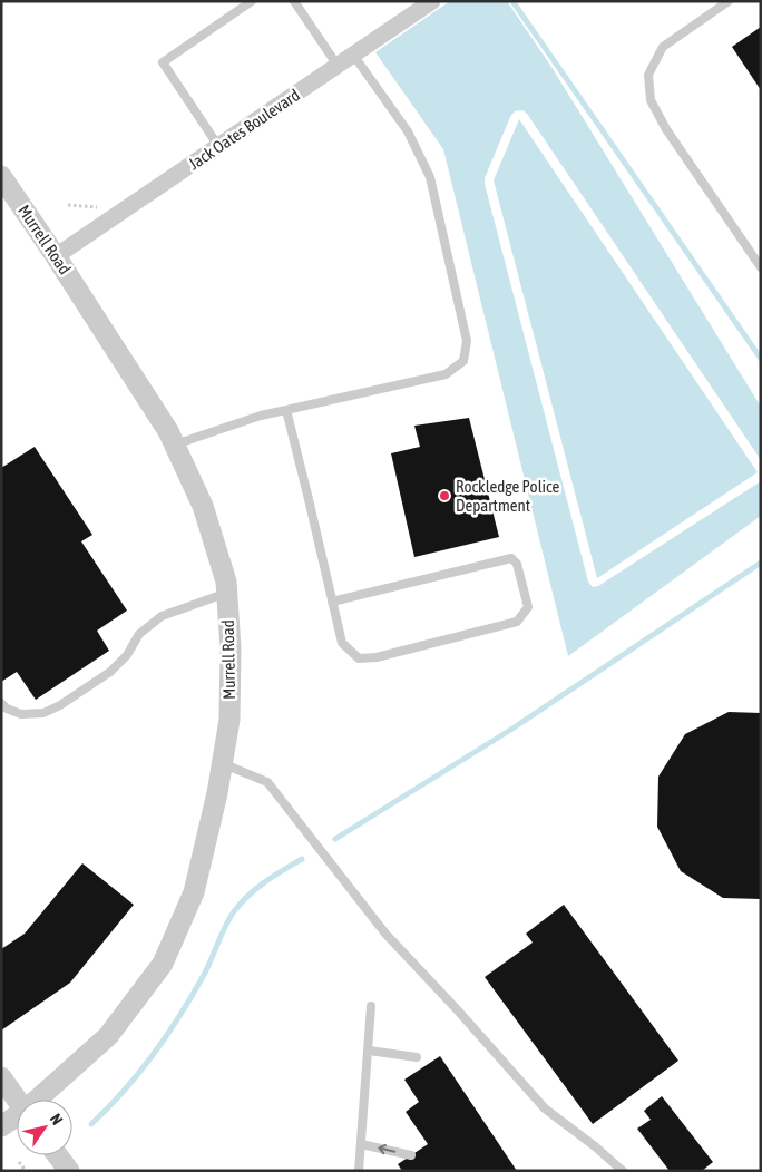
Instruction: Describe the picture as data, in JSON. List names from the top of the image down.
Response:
{
  "streets": {
    "street": ["Jack Oates Boulevard", "Murrell Road"]
  },
  "crossings": [
    ["Jack Oates Boulevard", "Murrell Road"]
  ],
  "places": ["Rockledge Police Department"],
  "north": "top right"
}
